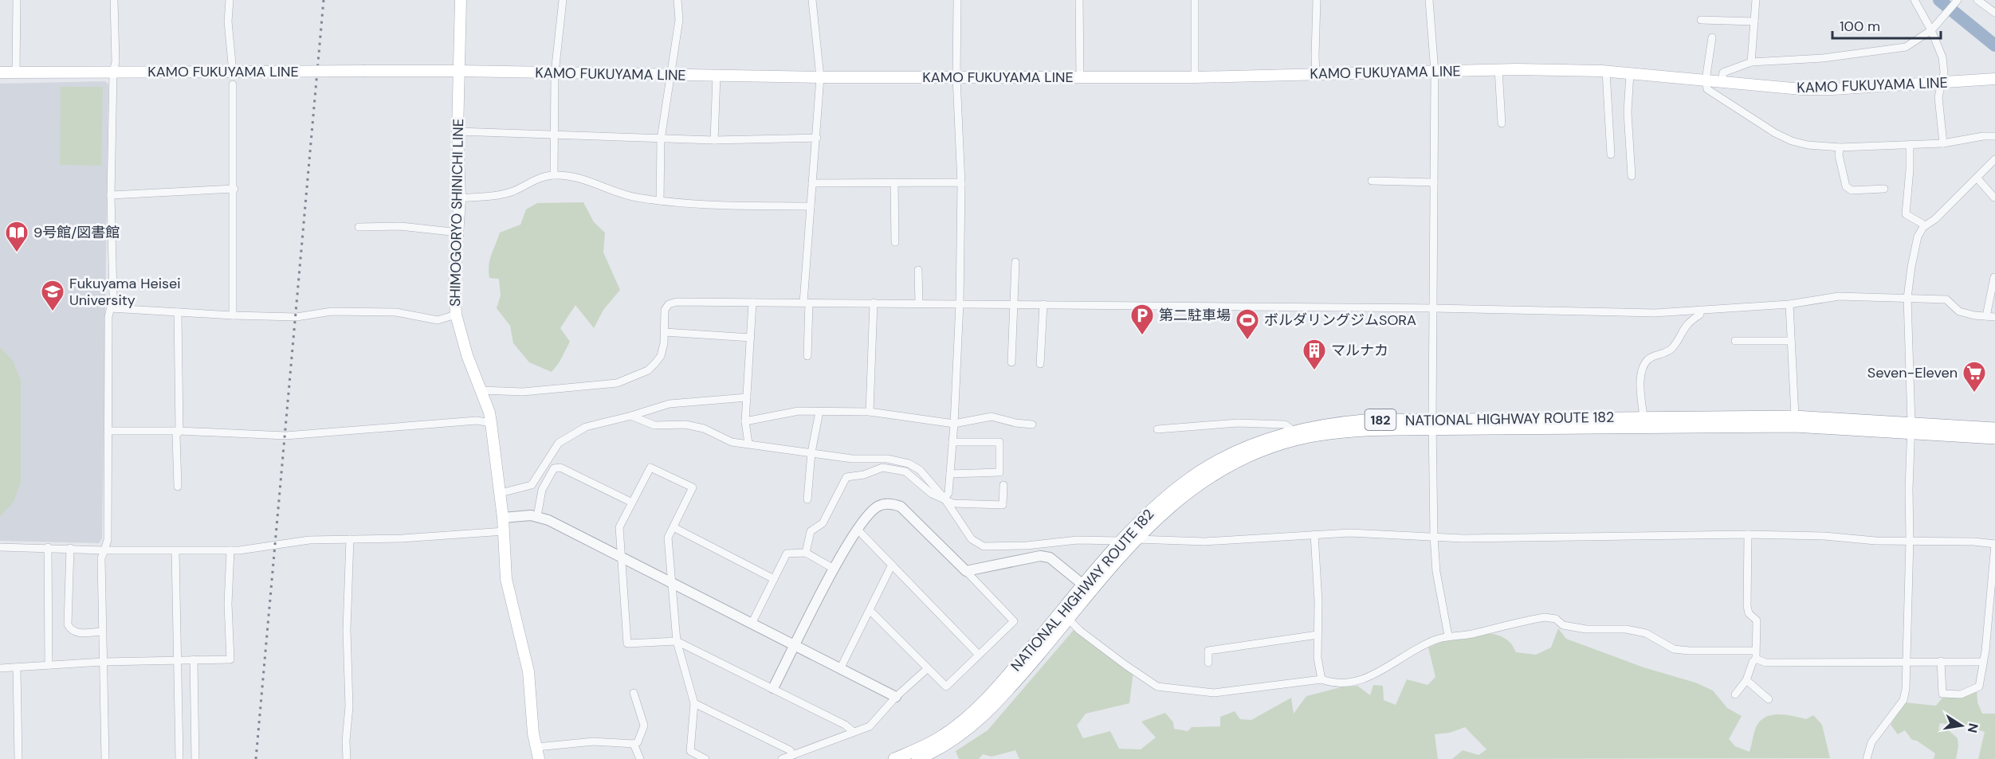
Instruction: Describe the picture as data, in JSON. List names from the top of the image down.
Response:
{
  "streets": {
    "highway": ["NATIONAL HIGHWAY ROUTE 182", "182"],
    "main road": ["KAMO FUKUYAMA LINE", "SHIMOGORYO SHINICHI LINE"]
  },
  "crossings": [
    ["KAMO FUKUYAMA LINE", "SHIMOGORYO SHINICHI LINE"]
  ],
  "places": {
    "library": ["9号館/図書館"],
    "school or university": ["Fukuyama Heisei University"],
    "parking": ["第二駐車場"],
    "sports": ["ボルダリングジムSORA"],
    "building": ["マルナカ"],
    "supermarket": ["Seven-Eleven"]
  },
  "scale_bar": "100 m",
  "north": "right"
}
